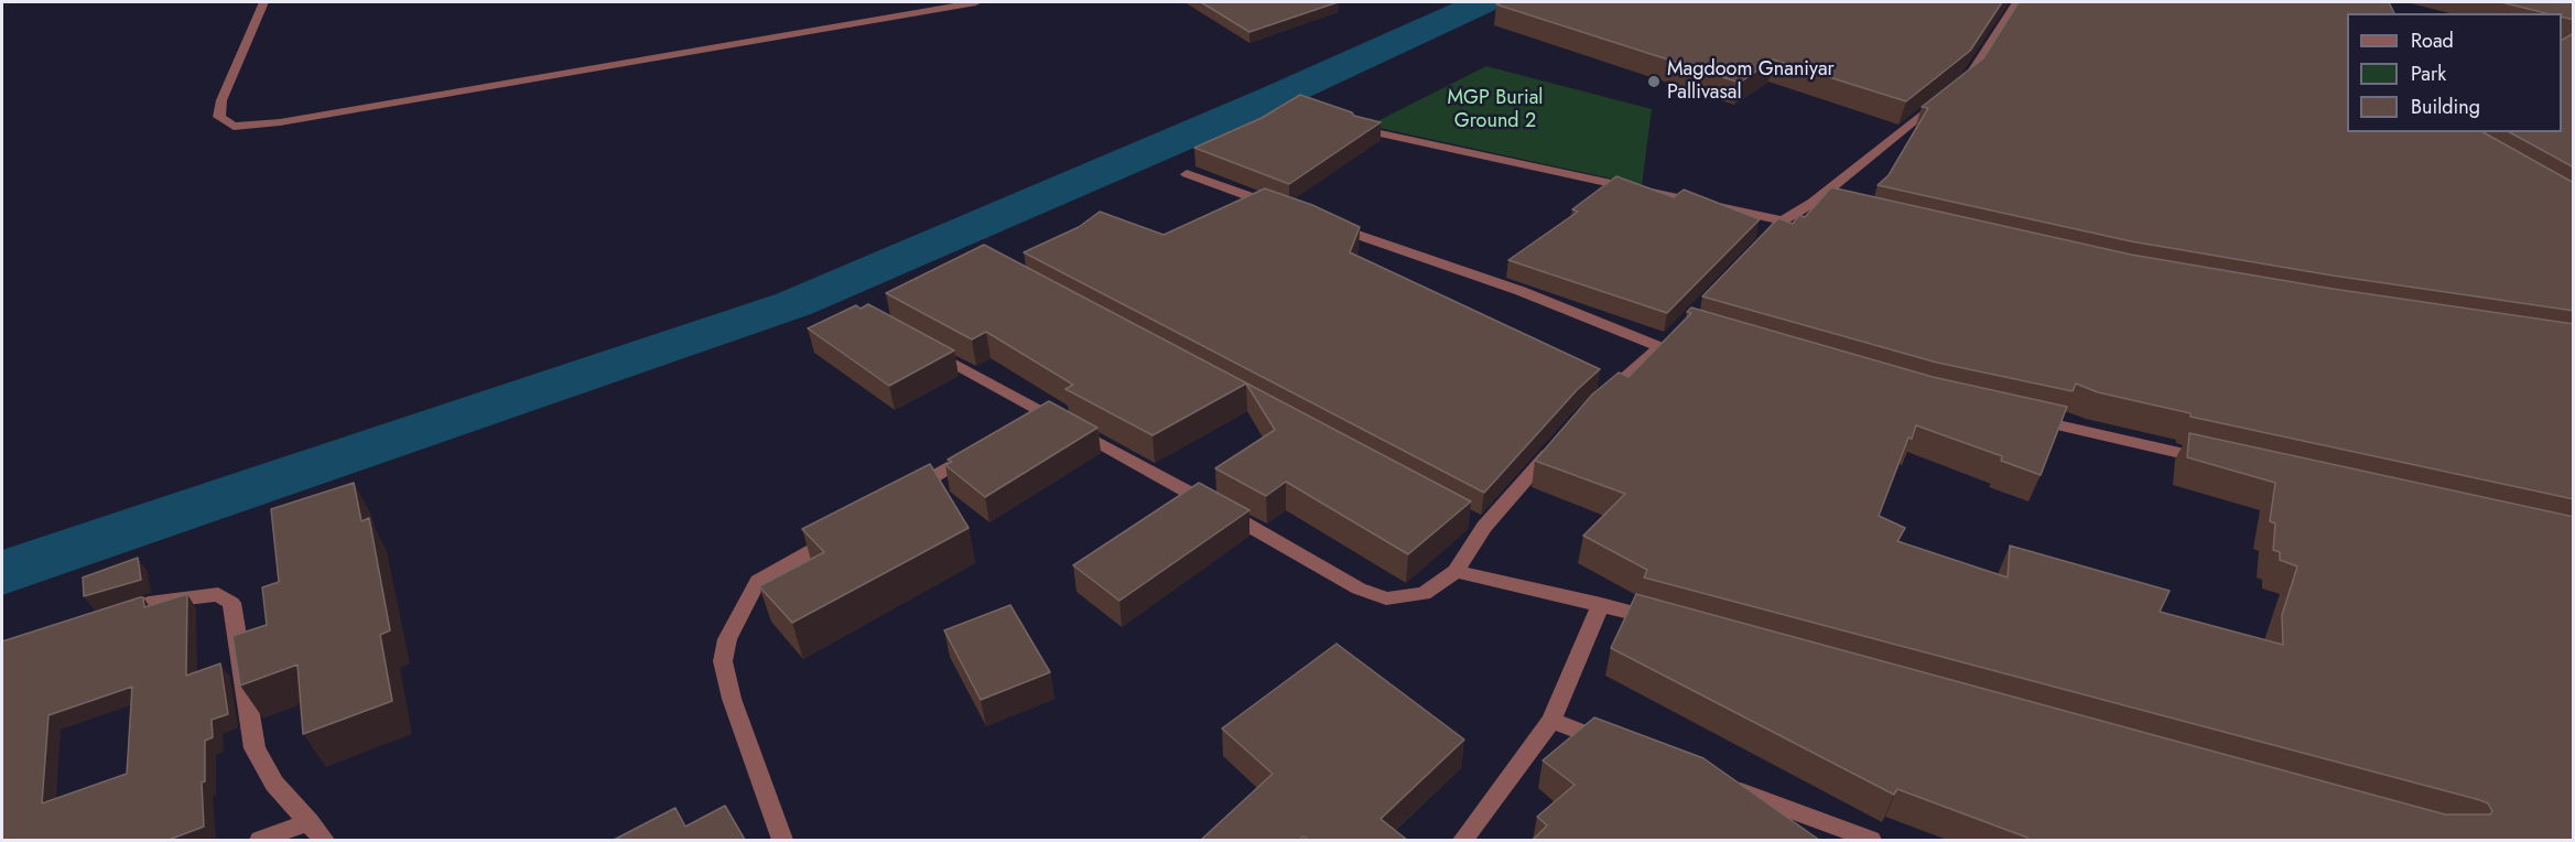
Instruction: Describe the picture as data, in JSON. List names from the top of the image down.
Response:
{
  "parks": ["MGP Burial Ground 2"],
  "places": ["Magdoom Gnaniyar Pallivasal"],
  "legend": ["Road", "Park", "Building"]
}
